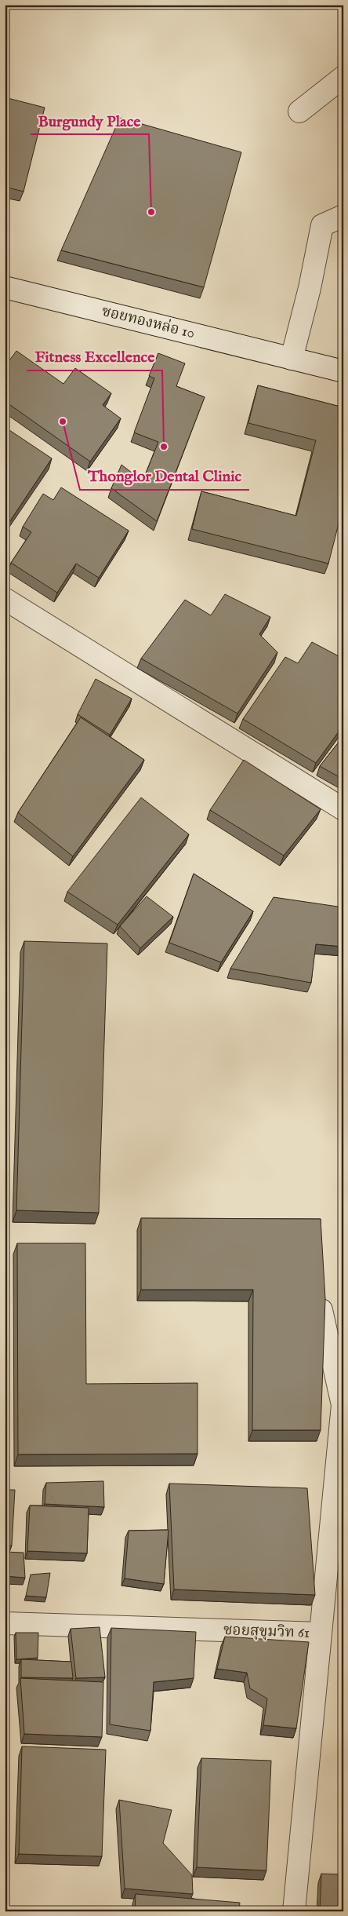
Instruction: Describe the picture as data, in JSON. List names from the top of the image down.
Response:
{
  "streets": {
    "street": ["ซอยทองหล่อ 10", "ซอยสุขุมวิท 61"]
  },
  "places": ["Burgundy Place", "Thonglor Dental Clinic", "Fitness Excellence"]
}
